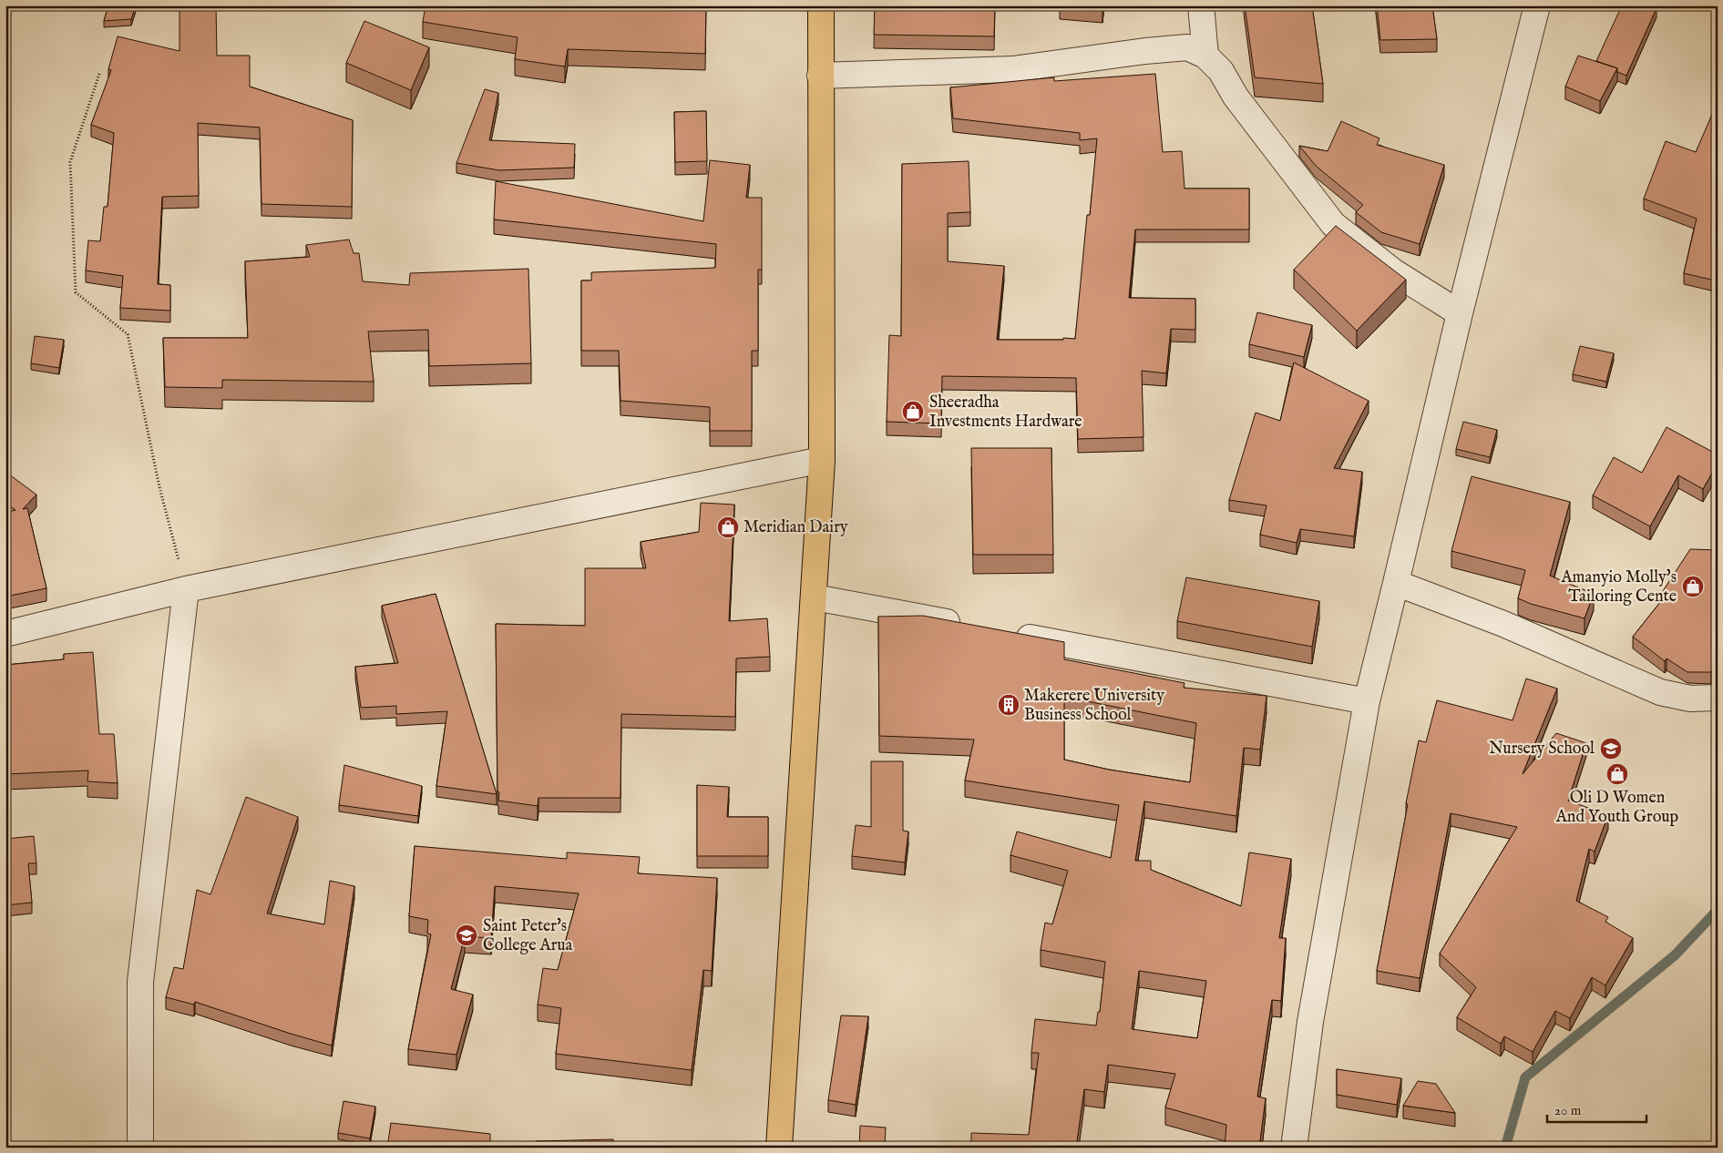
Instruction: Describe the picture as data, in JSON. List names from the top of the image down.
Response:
{
  "places": {
    "shop": [
      "Sheeradha Investments Hardware",
      "Meridian Dairy",
      "Amanyio Molly's Tailoring Cente",
      "Oli D Women And Youth Group"
    ],
    "building": ["Makerere University Business School"],
    "school or university": ["Nursery School", "Saint Peter's College Arua"]
  },
  "scale_bar": "20 m"
}
